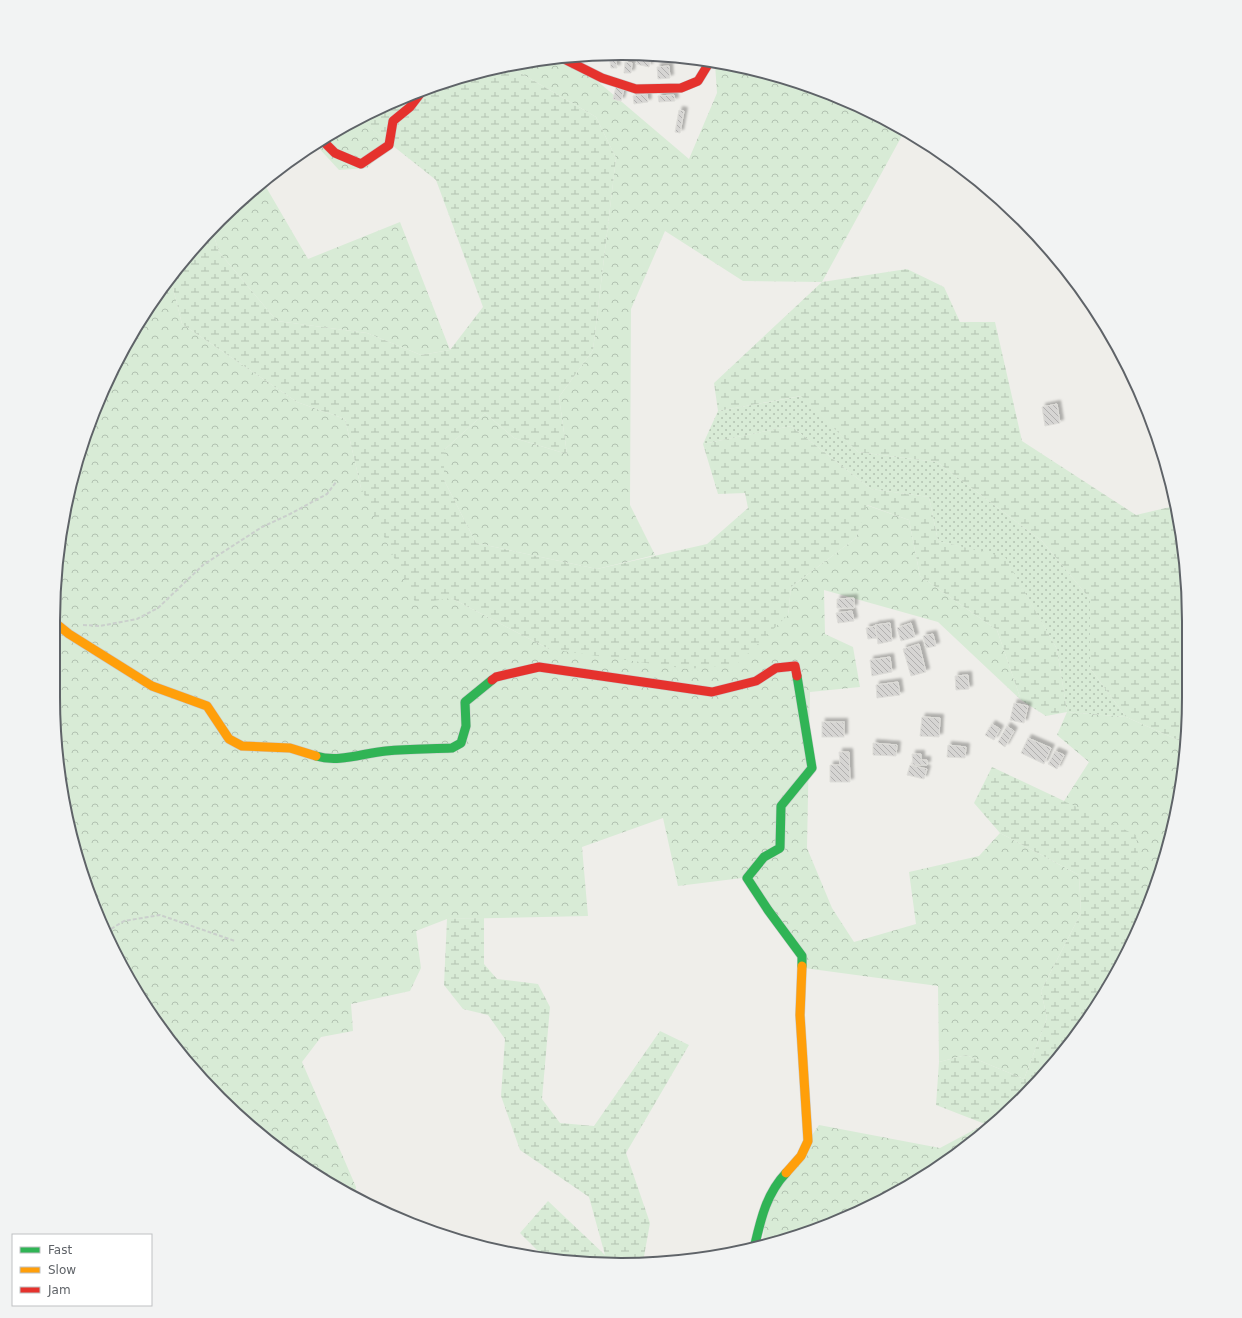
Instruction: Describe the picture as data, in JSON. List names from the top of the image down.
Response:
{
  "legend": ["Fast", "Slow", "Jam"]
}
